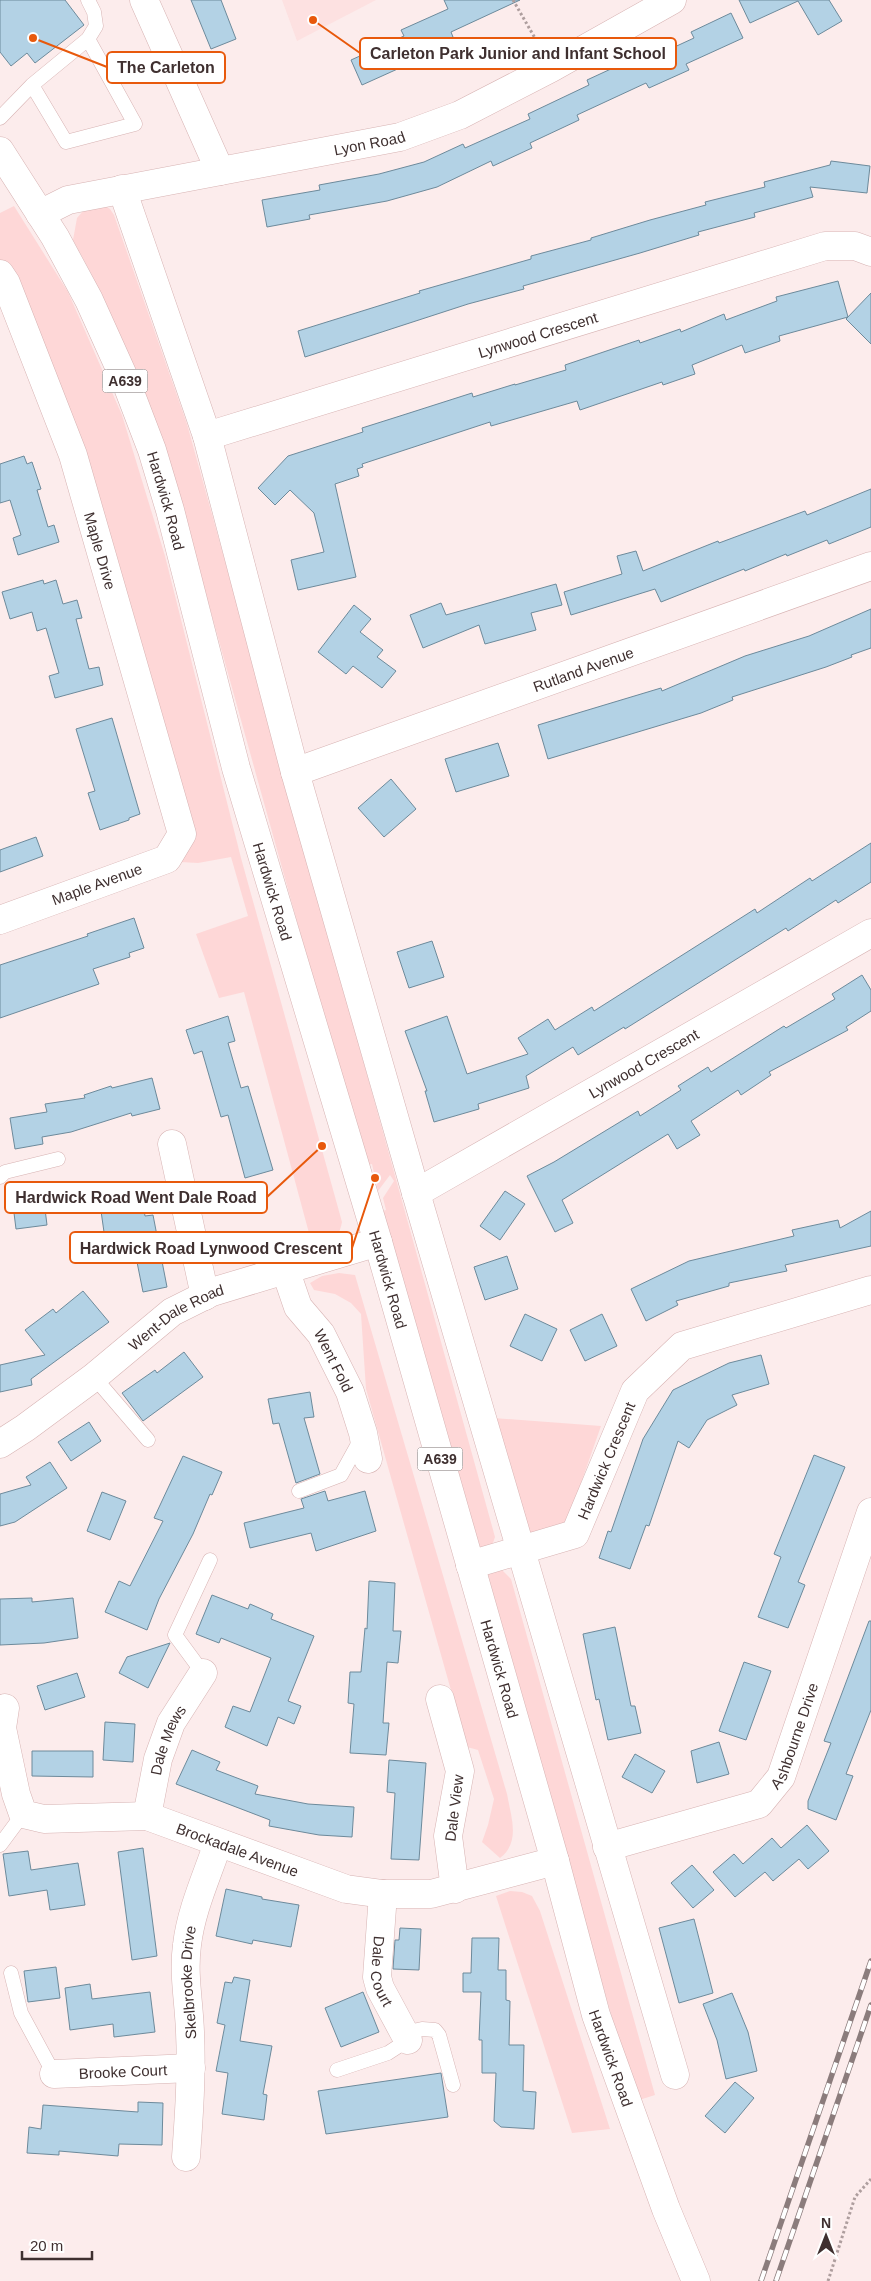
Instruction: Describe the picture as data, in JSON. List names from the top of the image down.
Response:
{
  "streets": {
    "street": [
      "Lyon Road",
      "Lynwood Crescent",
      "A639",
      "Hardwick Road",
      "Maple Drive",
      "Rutland Avenue",
      "Maple Avenue",
      "Went-Dale Road",
      "Went Fold",
      "Hardwick Crescent",
      "Ashbourne Drive",
      "Dale Mews",
      "Dale View",
      "Brockadale Avenue",
      "Dale Court",
      "Skelbrooke Drive",
      "Brooke Court"
    ]
  },
  "crossings": [
    ["Lyon Road", "Hardwick Road"],
    ["Hardwick Road", "Went-Dale Road"],
    ["Hardwick Road", "Hardwick Crescent"],
    ["Hardwick Road", "Brockadale Avenue"],
    ["Maple Drive", "Maple Avenue"],
    ["Went-Dale Road", "Went Fold"],
    ["Dale Mews", "Brockadale Avenue"],
    ["Dale View", "Brockadale Avenue"],
    ["Brockadale Avenue", "Dale Court"],
    ["Brockadale Avenue", "Skelbrooke Drive"],
    ["Skelbrooke Drive", "Brooke Court"]
  ],
  "places": [
    "Carleton Park Junior and Infant School",
    "The Carleton",
    "Hardwick Road Went Dale Road",
    "Hardwick Road Lynwood Crescent"
  ],
  "scale_bar": "20 m",
  "north": "top"
}
